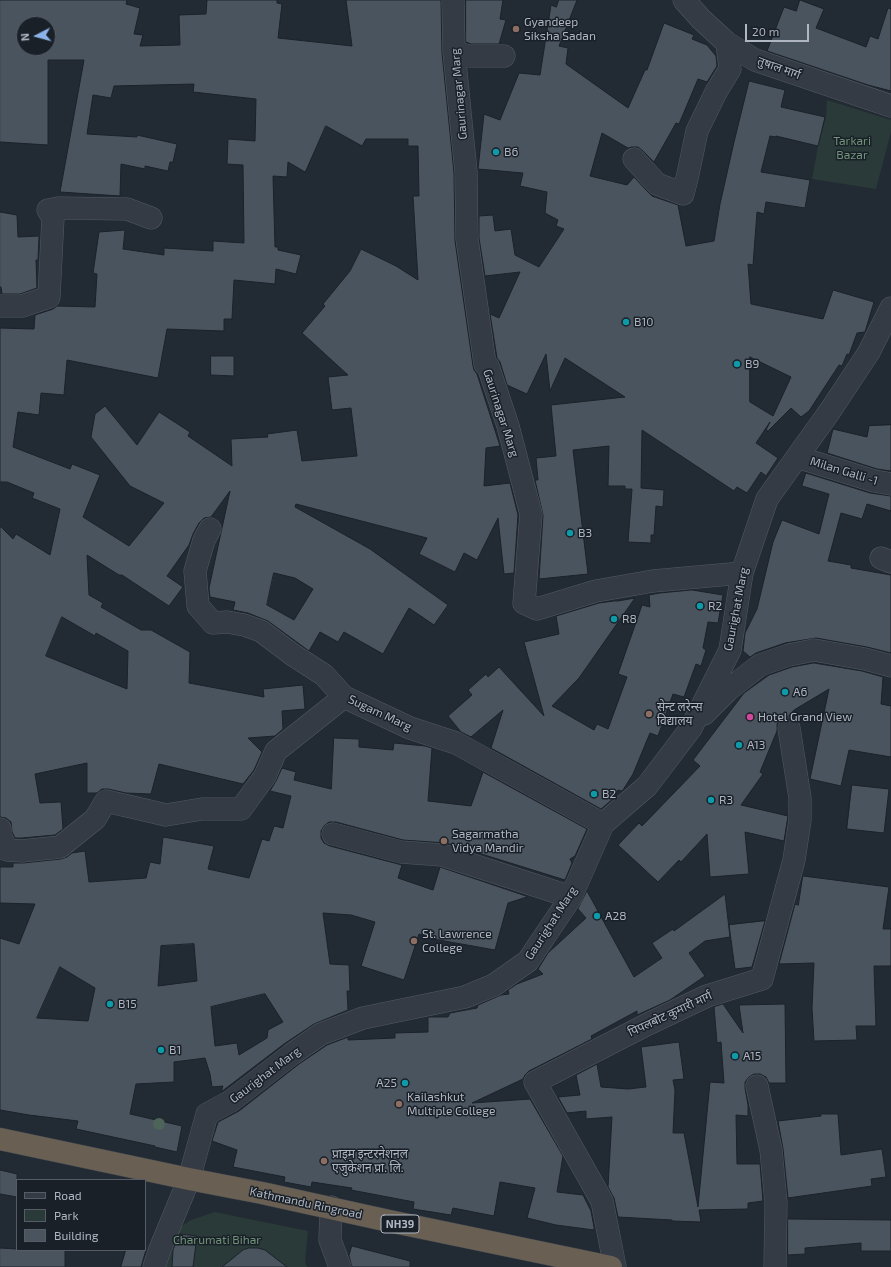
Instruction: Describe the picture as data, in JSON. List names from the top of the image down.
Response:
{
  "streets": {
    "highway": ["Kathmandu Ringroad", "NH39"],
    "street": [
      "तुषाल मार्ग",
      "Gaurinagar Marg",
      "Milan Galli -1",
      "Gaurighat Marg",
      "Sugam Marg",
      "पिपलबोट कुमारी मार्ग"
    ]
  },
  "crossings": [
    ["Gaurinagar Marg", "Gaurighat Marg"],
    ["Milan Galli -1", "Gaurighat Marg"],
    ["Gaurighat Marg", "Sugam Marg"],
    ["Gaurighat Marg", "Kathmandu Ringroad"]
  ],
  "parks": ["Tarkari Bazar", "Charumati Bihar"],
  "places": [
    "Gyandeep Siksha Sadan",
    "B6",
    "B10",
    "B9",
    "B3",
    "R2",
    "R8",
    "A6",
    "सेन्ट लरेन्स विद्यालय",
    "Hotel Grand View",
    "A13",
    "B2",
    "R3",
    "Sagarmatha Vidya Mandir",
    "A28",
    "St. Lawrence College",
    "B15",
    "B1",
    "A15",
    "A25",
    "Kailashkut Multiple College",
    "प्राइम इन्टरनेशनल एजुकेशन प्रा. लि."
  ],
  "legend": ["Road", "Park", "Building"],
  "scale_bar": "20 m",
  "north": "left"
}
